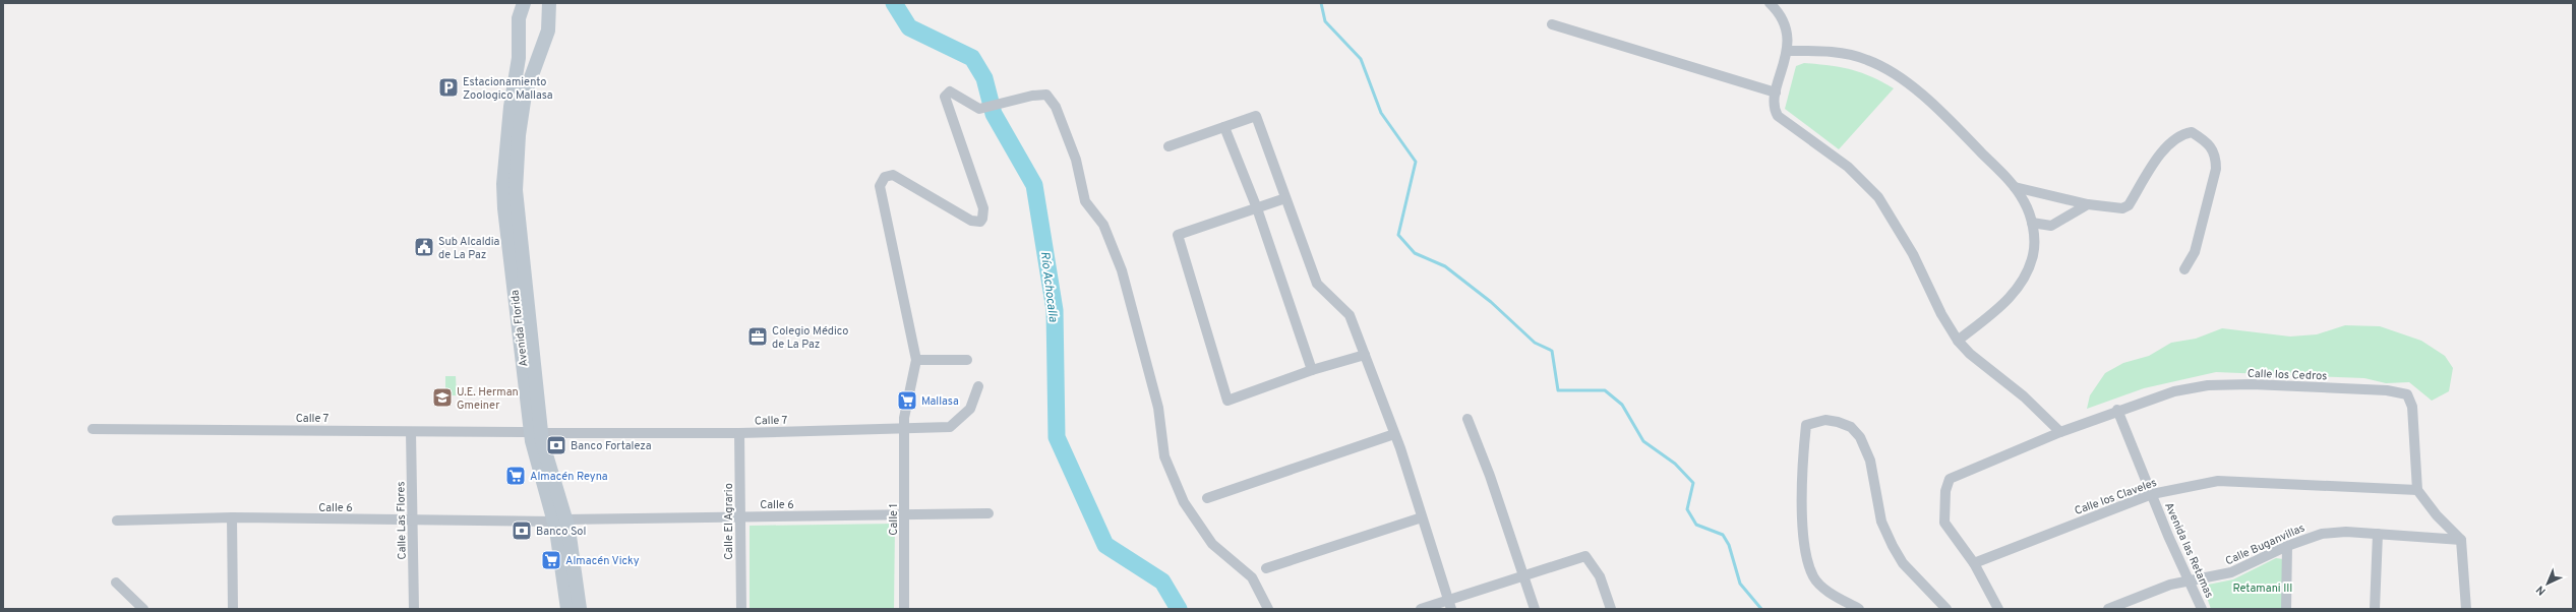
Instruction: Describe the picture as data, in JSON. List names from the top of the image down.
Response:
{
  "streets": {
    "main road": ["Avenida Florida"],
    "street": [
      "Calle los Cedros",
      "Calle 7",
      "Calle los Claveles",
      "Calle 6",
      "Calle 1",
      "Calle Las Flores",
      "Calle El Agrario",
      "Calle Buganvillas",
      "Avenida las Retamas"
    ]
  },
  "crossings": [
    ["Avenida Florida", "Calle 7"],
    ["Avenida Florida", "Calle 6"],
    ["Calle los Cedros", "Calle los Claveles"],
    ["Calle los Cedros", "Avenida las Retamas"],
    ["Calle 7", "Calle 1"],
    ["Calle 7", "Calle Las Flores"],
    ["Calle 7", "Calle El Agrario"],
    ["Calle los Claveles", "Avenida las Retamas"],
    ["Calle 6", "Calle 1"],
    ["Calle 6", "Calle Las Flores"],
    ["Calle 6", "Calle El Agrario"],
    ["Calle Buganvillas", "Avenida las Retamas"]
  ],
  "water": ["Río Achocalla"],
  "parks": ["Retamani III"],
  "places": {
    "parking": ["Estacionamiento Zoologico Mallasa"],
    "public building": ["Sub Alcaldia de La Paz"],
    "office": ["Colegio Médico de La Paz"],
    "school or university": ["U.E. Herman Gmeiner"],
    "supermarket": ["Mallasa", "Almacén Reyna", "Almacén Vicky"],
    "bank": ["Banco Fortaleza", "Banco Sol"]
  },
  "north": "bottom left"
}
